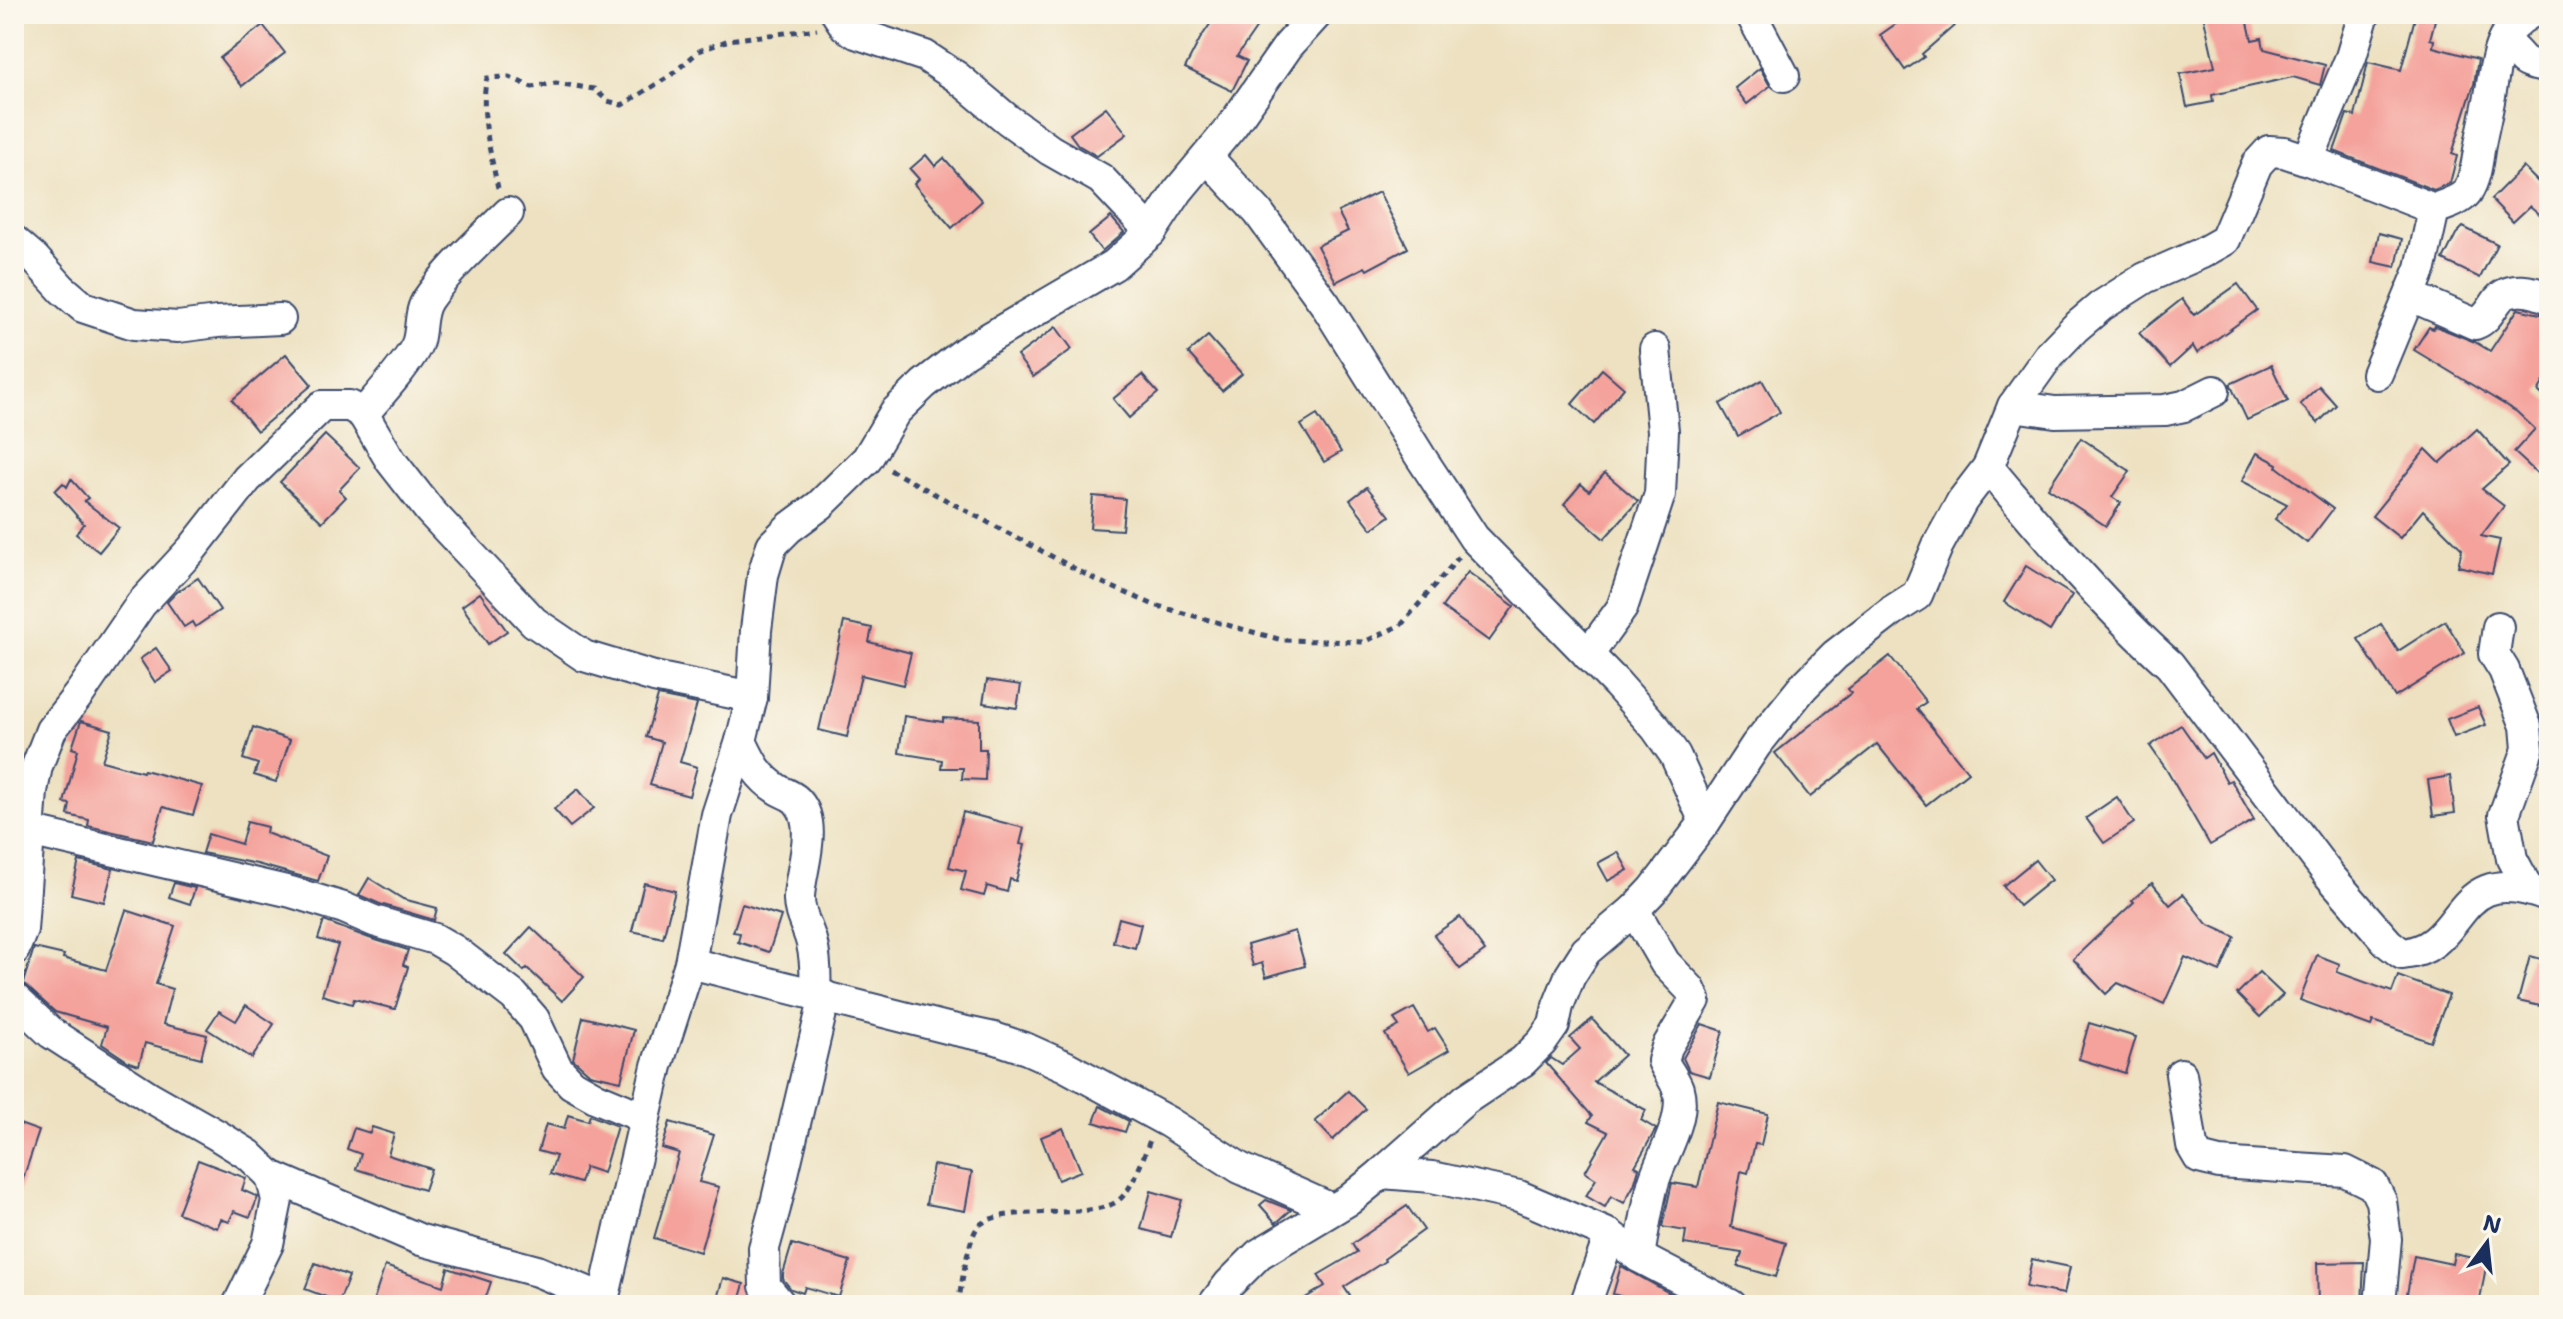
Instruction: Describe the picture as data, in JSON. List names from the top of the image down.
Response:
{
  "north": "top"
}
